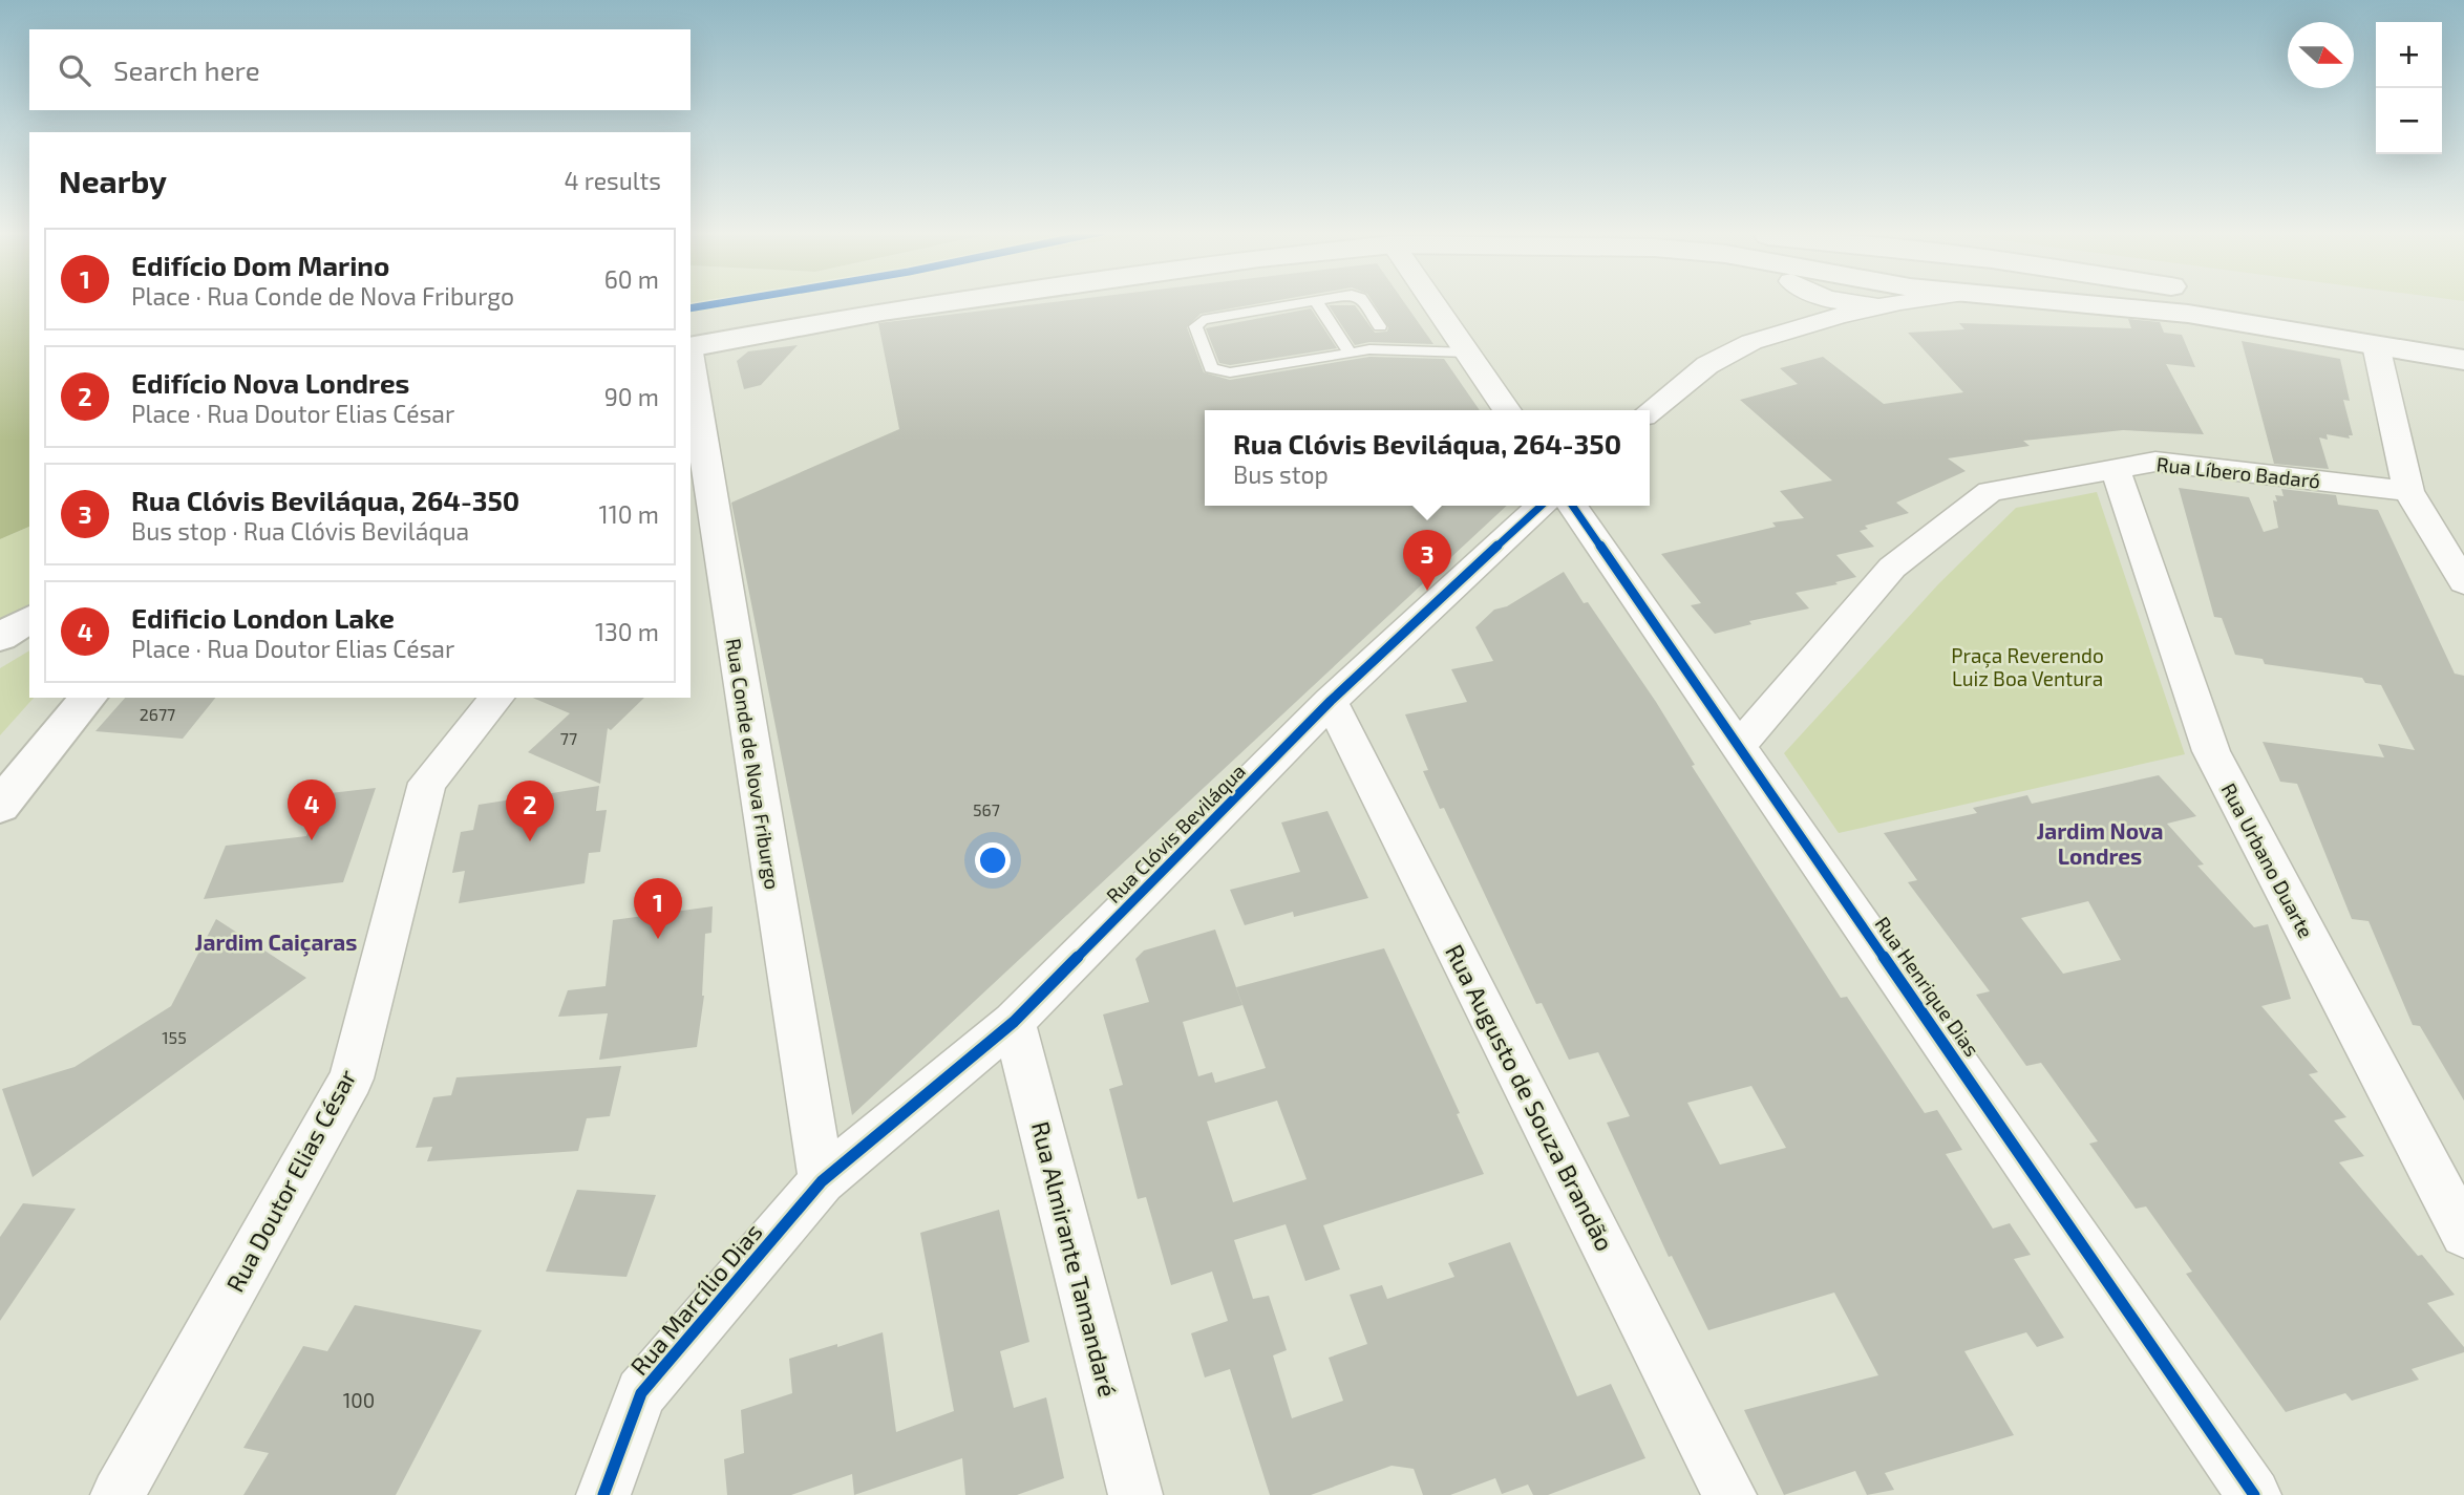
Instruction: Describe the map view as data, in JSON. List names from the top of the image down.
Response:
{
  "streets": {
    "street": [
      "Rua Líbero Badaró",
      "Rua Conde de Nova Friburgo",
      "Rua Clóvis Beviláqua",
      "Rua Urbano Duarte",
      "Rua Henrique Dias",
      "Rua Augusto de Souza Brandão",
      "Rua Doutor Elias César",
      "Rua Almirante Tamandaré",
      "Rua Marcílio Dias"
    ]
  },
  "crossings": [
    ["Rua Líbero Badaró", "Rua Urbano Duarte"],
    ["Rua Líbero Badaró", "Rua Henrique Dias"],
    ["Rua Conde de Nova Friburgo", "Rua Clóvis Beviláqua"],
    ["Rua Conde de Nova Friburgo", "Rua Marcílio Dias"],
    ["Rua Clóvis Beviláqua", "Rua Augusto de Souza Brandão"],
    ["Rua Clóvis Beviláqua", "Rua Almirante Tamandaré"],
    ["Rua Clóvis Beviláqua", "Rua Marcílio Dias"]
  ],
  "districts": ["Jardim Nova Londres", "Jardim Caiçaras"],
  "parks": ["Praça Reverendo Luiz Boa Ventura"],
  "house_numbers": [
    "2677",
    "77",
    "567",
    "155",
    "100"
  ],
  "north": "right",
  "page": {
    "map_buttons": ["+", "−"],
    "search": "Search here",
    "heading": ["Nearby", "4 results"],
    "list": [
      {
        "mark": "1",
        "name": "Edifício Dom Marino",
        "note": "Place · Rua Conde de Nova Friburgo",
        "value": "60 m"
      },
      {
        "mark": "2",
        "name": "Edifício Nova Londres",
        "note": "Place · Rua Doutor Elias César",
        "value": "90 m"
      },
      {
        "mark": "3",
        "name": "Rua Clóvis Beviláqua, 264-350",
        "note": "Bus stop · Rua Clóvis Beviláqua",
        "value": "110 m"
      },
      {
        "mark": "4",
        "name": "Edificio London Lake",
        "note": "Place · Rua Doutor Elias César",
        "value": "130 m"
      }
    ],
    "popup": ["Rua Clóvis Beviláqua, 264-350", "Bus stop"],
    "pins": [
      "3",
      "4",
      "2",
      "1"
    ]
  }
}
